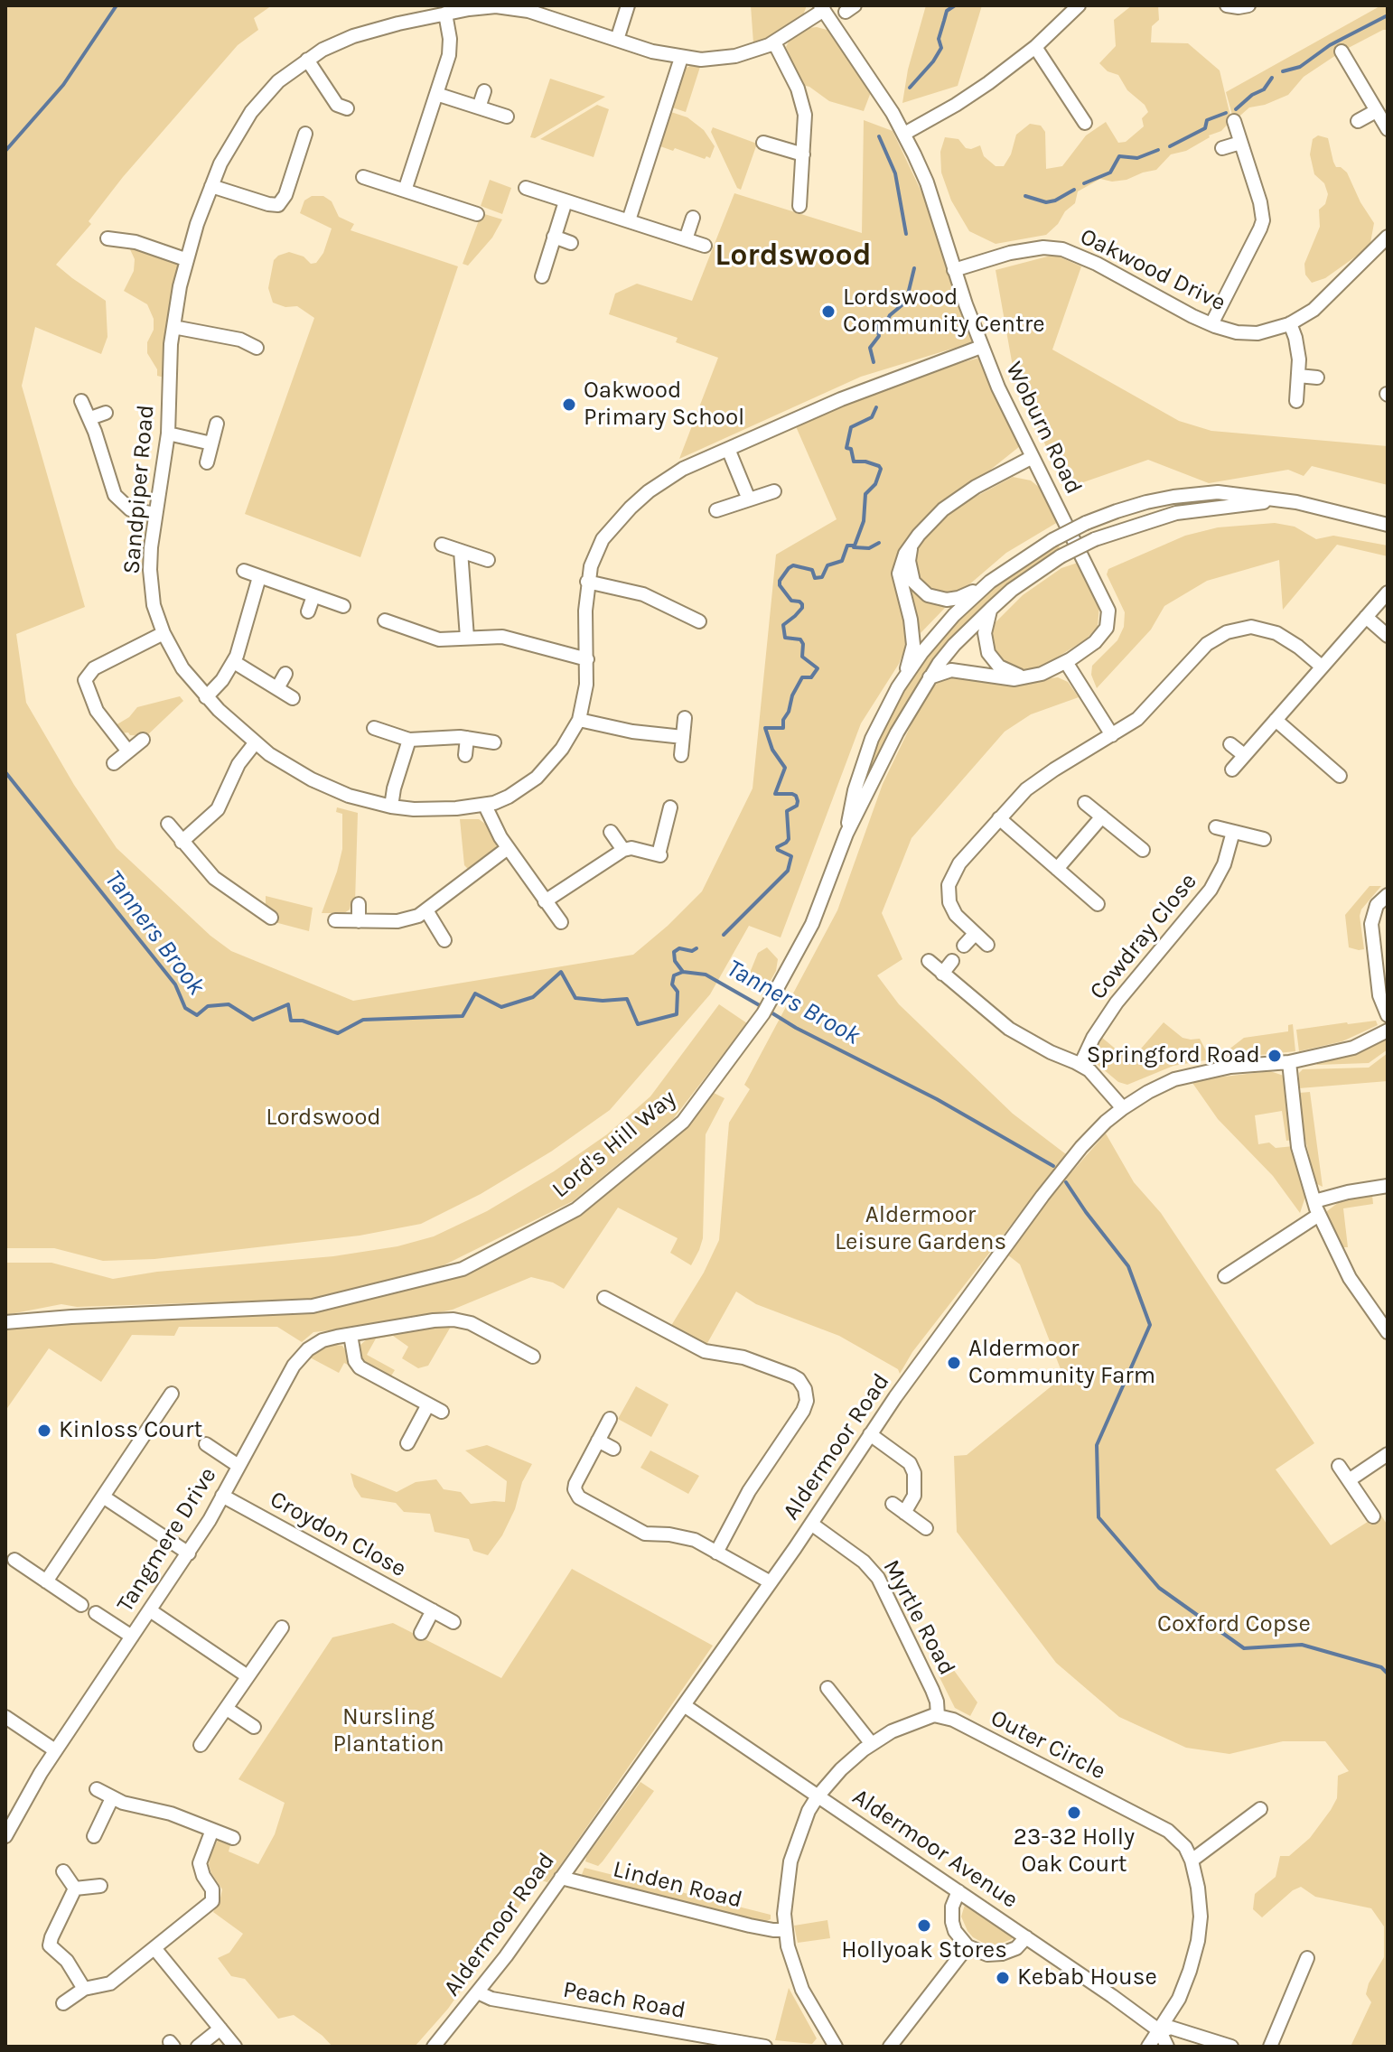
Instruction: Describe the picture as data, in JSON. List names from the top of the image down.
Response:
{
  "streets": {
    "street": [
      "Oakwood Drive",
      "Woburn Road",
      "Sandpiper Road",
      "Cowdray Close",
      "Lord's Hill Way",
      "Aldermoor Road",
      "Croydon Close",
      "Tangmere Drive",
      "Myrtle Road",
      "Outer Circle",
      "Aldermoor Avenue",
      "Linden Road",
      "Peach Road"
    ]
  },
  "crossings": [
    ["Oakwood Drive", "Woburn Road"],
    ["Woburn Road", "Sandpiper Road"],
    ["Aldermoor Road", "Myrtle Road"],
    ["Aldermoor Road", "Aldermoor Avenue"],
    ["Aldermoor Road", "Linden Road"],
    ["Aldermoor Road", "Peach Road"],
    ["Croydon Close", "Tangmere Drive"],
    ["Myrtle Road", "Outer Circle"],
    ["Outer Circle", "Aldermoor Avenue"]
  ],
  "districts": ["Lordswood"],
  "water": ["Tanners Brook"],
  "parks": [
    "Lordswood",
    "Aldermoor Leisure Gardens",
    "Coxford Copse",
    "Nursling Plantation"
  ],
  "places": [
    "Lordswood Community Centre",
    "Oakwood Primary School",
    "Springford Road",
    "Aldermoor Community Farm",
    "Kinloss Court",
    "23-32 Holly Oak Court",
    "Hollyoak Stores",
    "Kebab House"
  ]
}
